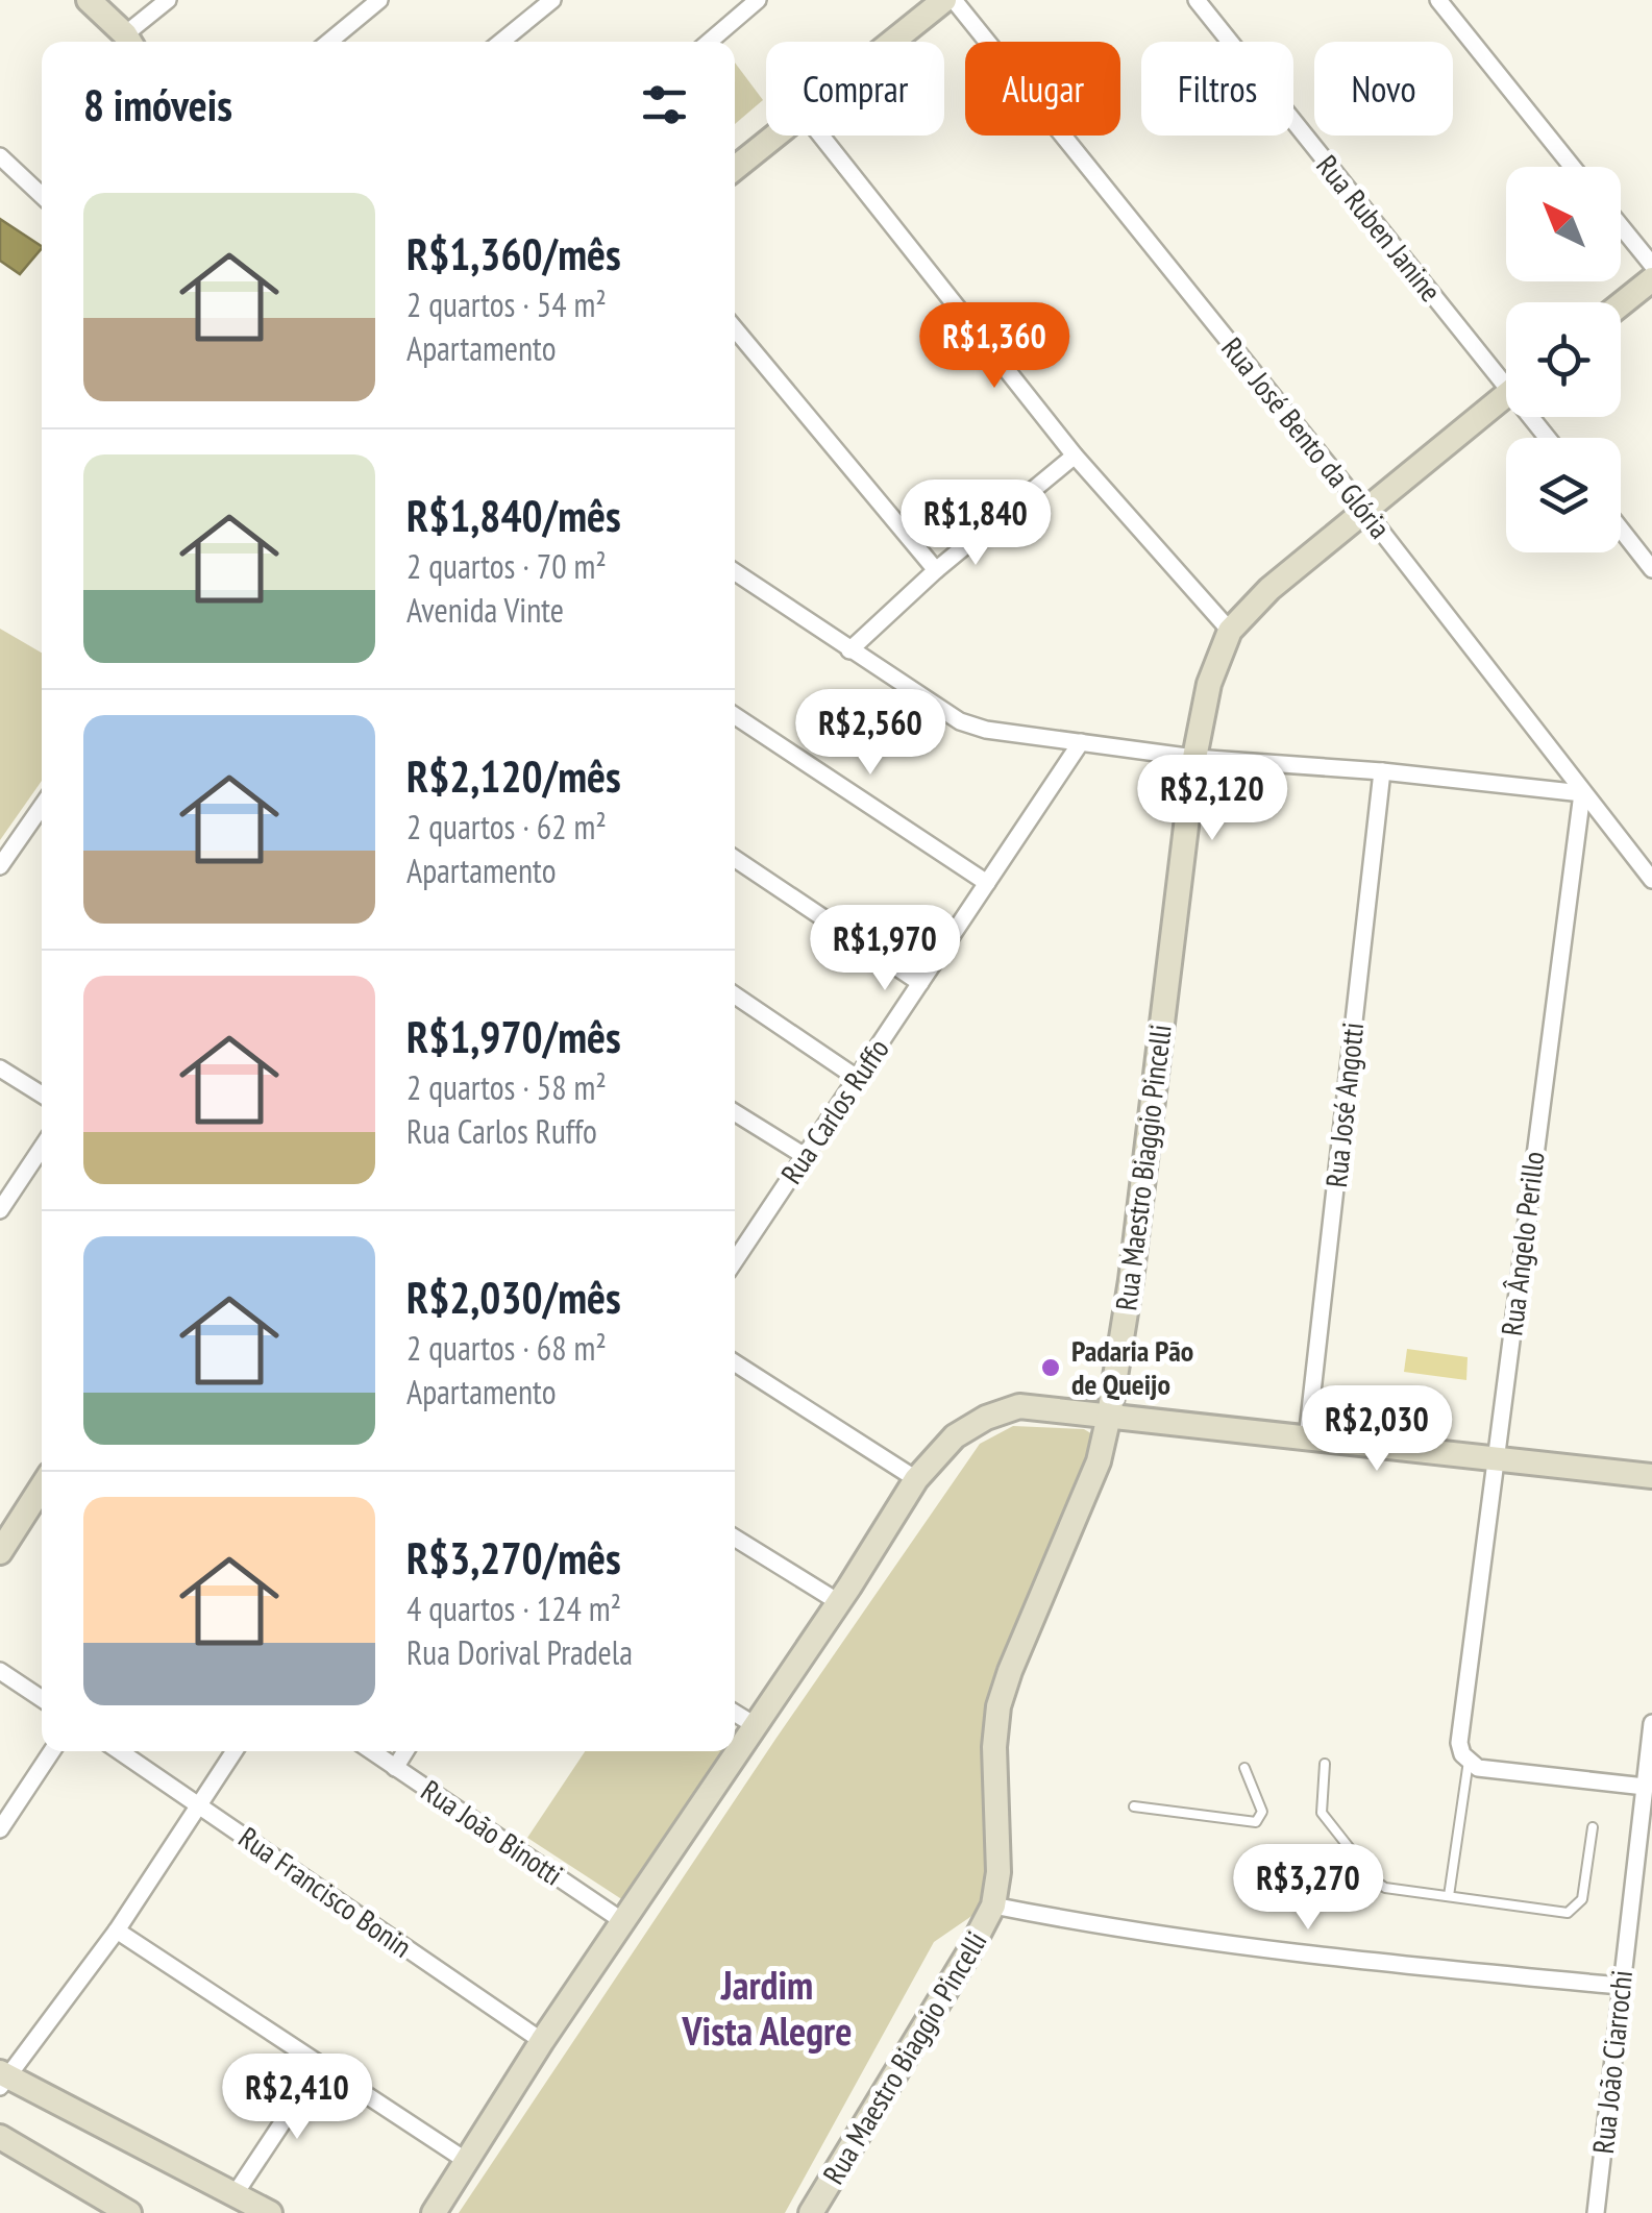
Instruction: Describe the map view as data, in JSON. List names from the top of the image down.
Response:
{
  "streets": {
    "street": [
      "Rua Ruben Janine",
      "Rua José Bento da Glória",
      "Rua José Angotti",
      "Rua Carlos Ruffo",
      "Rua Maestro Biaggio Pincelli",
      "Rua Ângelo Perillo",
      "Rua João Binotti",
      "Rua Francisco Bonin",
      "Rua João Ciarrochi"
    ]
  },
  "crossings": [
    ["Rua José Bento da Glória", "Rua Maestro Biaggio Pincelli"],
    ["Rua José Bento da Glória", "Rua Ângelo Perillo"]
  ],
  "districts": ["Jardim Vista Alegre"],
  "places": ["Padaria Pão de Queijo"],
  "north": "top left",
  "page": {
    "chip": [
      "Comprar",
      "Alugar",
      "Filtros",
      "Novo"
    ],
    "heading": "8 imóveis",
    "list": [
      {
        "name": "R$1,360/mês",
        "note": "2 quartos · 54 m² · Apartamento"
      },
      {
        "name": "R$1,840/mês",
        "note": "2 quartos · 70 m² · Avenida Vinte"
      },
      {
        "name": "R$2,120/mês",
        "note": "2 quartos · 62 m² · Apartamento"
      },
      {
        "name": "R$1,970/mês",
        "note": "2 quartos · 58 m² · Rua Carlos Ruffo"
      },
      {
        "name": "R$2,030/mês",
        "note": "2 quartos · 68 m² · Apartamento"
      },
      {
        "name": "R$3,270/mês",
        "note": "4 quartos · 124 m² · Rua Dorival Pradela"
      }
    ],
    "price": [
      "R$1,360",
      "R$1,840",
      "R$2,560",
      "R$2,120",
      "R$1,970",
      "R$2,030",
      "R$3,270",
      "R$2,410"
    ]
  }
}
